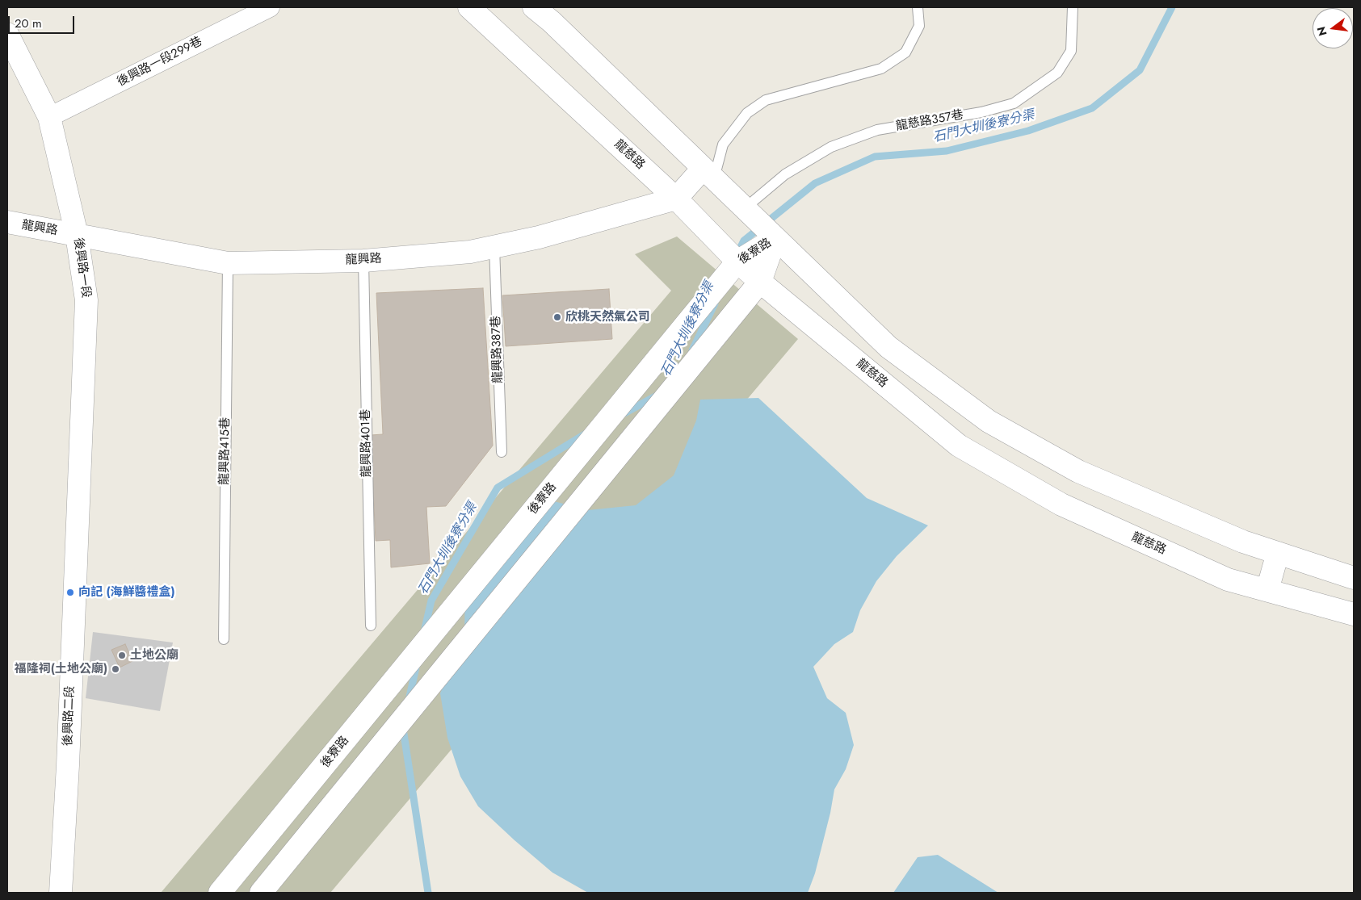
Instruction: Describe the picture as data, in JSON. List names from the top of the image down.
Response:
{
  "streets": {
    "street": [
      "後興路一段299巷",
      "龍慈路",
      "龍興路",
      "後寮路",
      "後興路一段",
      "後興路二段"
    ],
    "lane": [
      "龍慈路357巷",
      "龍興路387巷",
      "龍興路401巷",
      "龍興路415巷"
    ]
  },
  "crossings": [
    ["後興路一段299巷", "後興路一段"],
    ["龍慈路", "龍興路"],
    ["龍慈路", "後寮路"],
    ["龍興路", "後興路一段"],
    ["龍興路", "龍興路387巷"],
    ["龍興路", "龍興路401巷"],
    ["龍興路", "龍興路415巷"],
    ["後興路一段", "後興路二段"]
  ],
  "water": ["石門大圳後寮分渠"],
  "places": [
    "欣桃天然氣公司",
    "向記 (海鮮醬禮盒)",
    "土地公廟",
    "福隆祠(土地公廟)"
  ],
  "scale_bar": "20 m",
  "north": "left"
}
